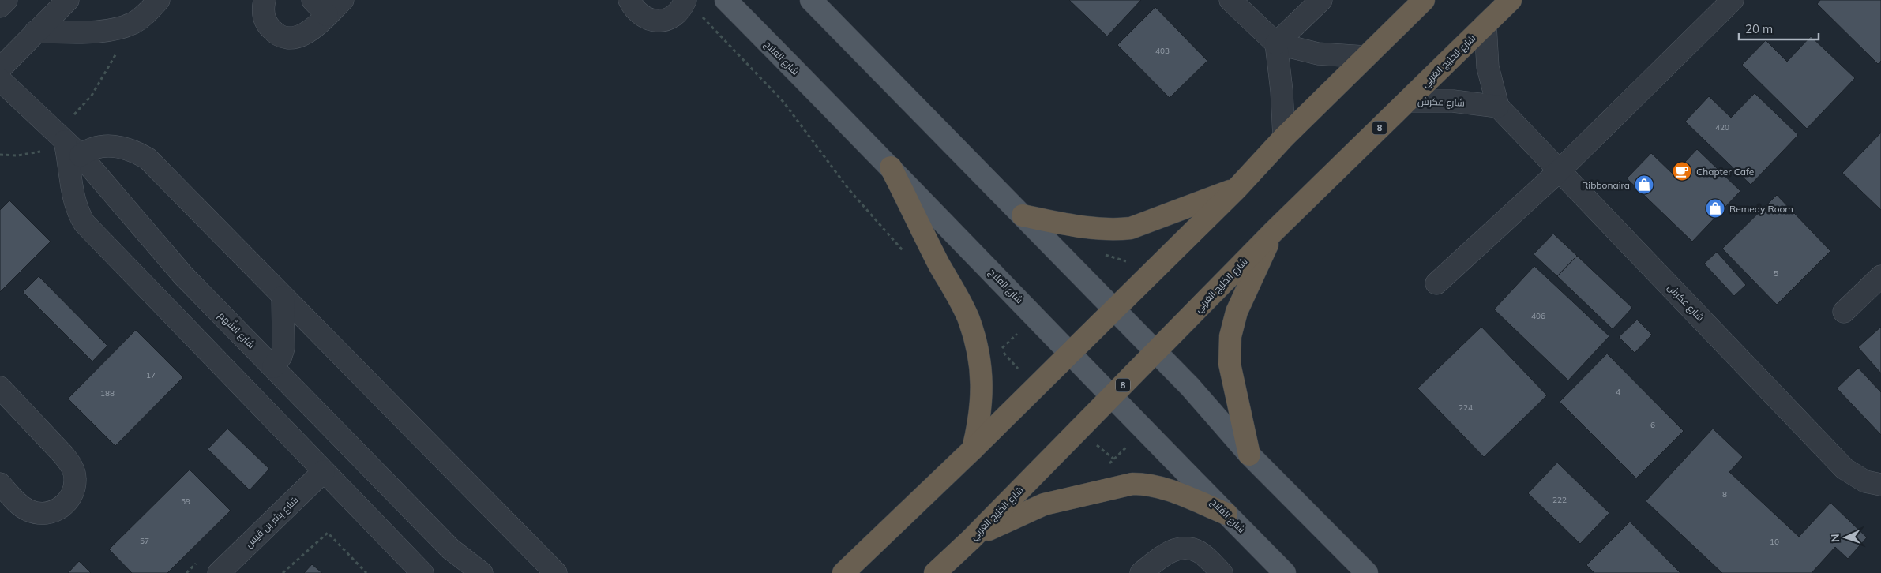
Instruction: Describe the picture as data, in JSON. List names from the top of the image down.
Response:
{
  "streets": {
    "highway": ["شارع الخَلِيج العَربِي", "8"],
    "main road": ["شارع الفلاح"],
    "street": ["شارع عكرش", "شارع الشَّهم", "شارع بِشر بن قَيس"]
  },
  "crossings": [
    ["شارع الفلاح", "شارع الخَلِيج العَربِي"],
    ["شارع الخَلِيج العَربِي", "شارع عكرش"]
  ],
  "places": {
    "cafe": ["Chapter Cafe"],
    "shop": ["Ribbonaira", "Remedy Room"]
  },
  "house_numbers": [
    "403",
    "420",
    "5",
    "406",
    "17",
    "4",
    "188",
    "224",
    "6",
    "8",
    "222",
    "59",
    "57",
    "10"
  ],
  "scale_bar": "20 m",
  "north": "left"
}
